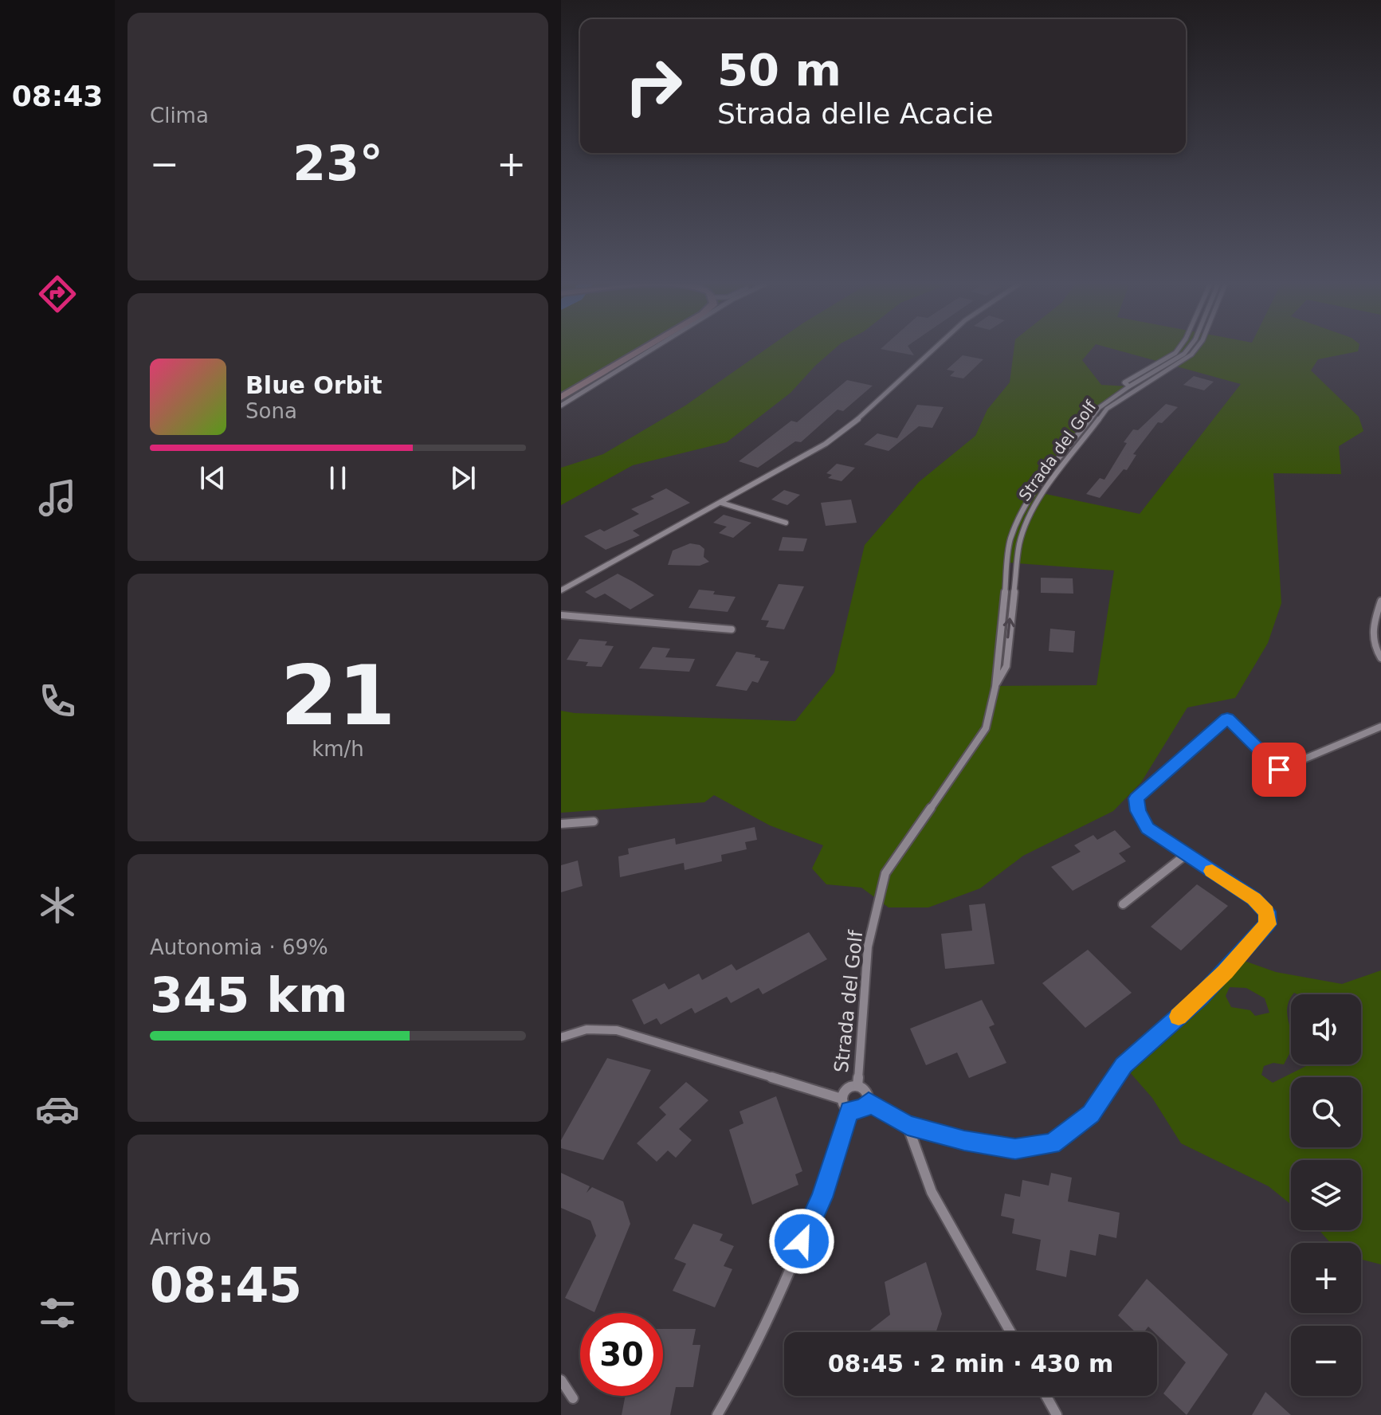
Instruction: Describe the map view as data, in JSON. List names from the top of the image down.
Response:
{
  "streets": {
    "street": ["Strada del Golf"]
  },
  "page": {
    "tabs": "08:43",
    "tile": [
      "Clima",
      ["21", "km/h"],
      ["Autonomia · 69%", "345 km"],
      ["Arrivo", "08:45"]
    ],
    "turn": ["50 m", "Strada delle Acacie"],
    "heat": ["−", "23°", "+"],
    "song": ["Blue Orbit", "Sona"],
    "map_buttons": ["+", "−"],
    "limit": "30",
    "trip": "08:45 · 2 min · 430 m"
  }
}
